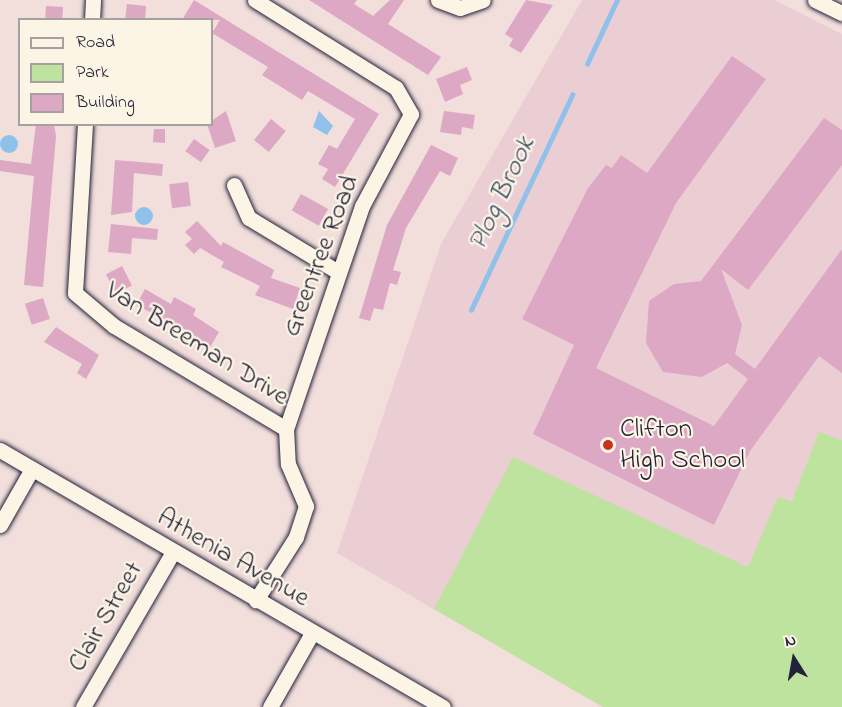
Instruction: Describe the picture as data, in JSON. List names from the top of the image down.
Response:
{
  "streets": {
    "street": [
      "Greentree Road",
      "Van Breeman Drive",
      "Athenia Avenue",
      "Clair Street"
    ]
  },
  "crossings": [
    ["Greentree Road", "Van Breeman Drive"],
    ["Greentree Road", "Athenia Avenue"],
    ["Athenia Avenue", "Clair Street"]
  ],
  "water": ["Plog Brook"],
  "places": ["Clifton High School"],
  "legend": ["Road", "Park", "Building"],
  "north": "top"
}
